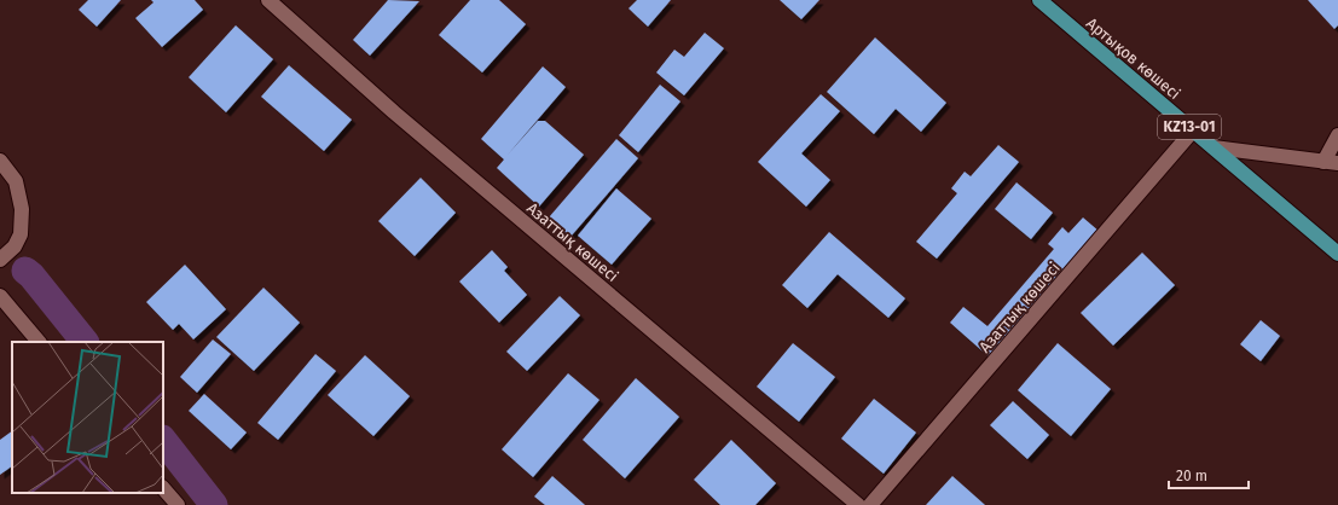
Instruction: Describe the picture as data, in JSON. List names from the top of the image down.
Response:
{
  "streets": {
    "highway": ["Артықов көшесі", "KZ13-01"],
    "street": ["Азаттық көшесі"]
  },
  "crossings": [
    ["Артықов көшесі", "Азаттық көшесі"]
  ],
  "scale_bar": "20 m"
}
